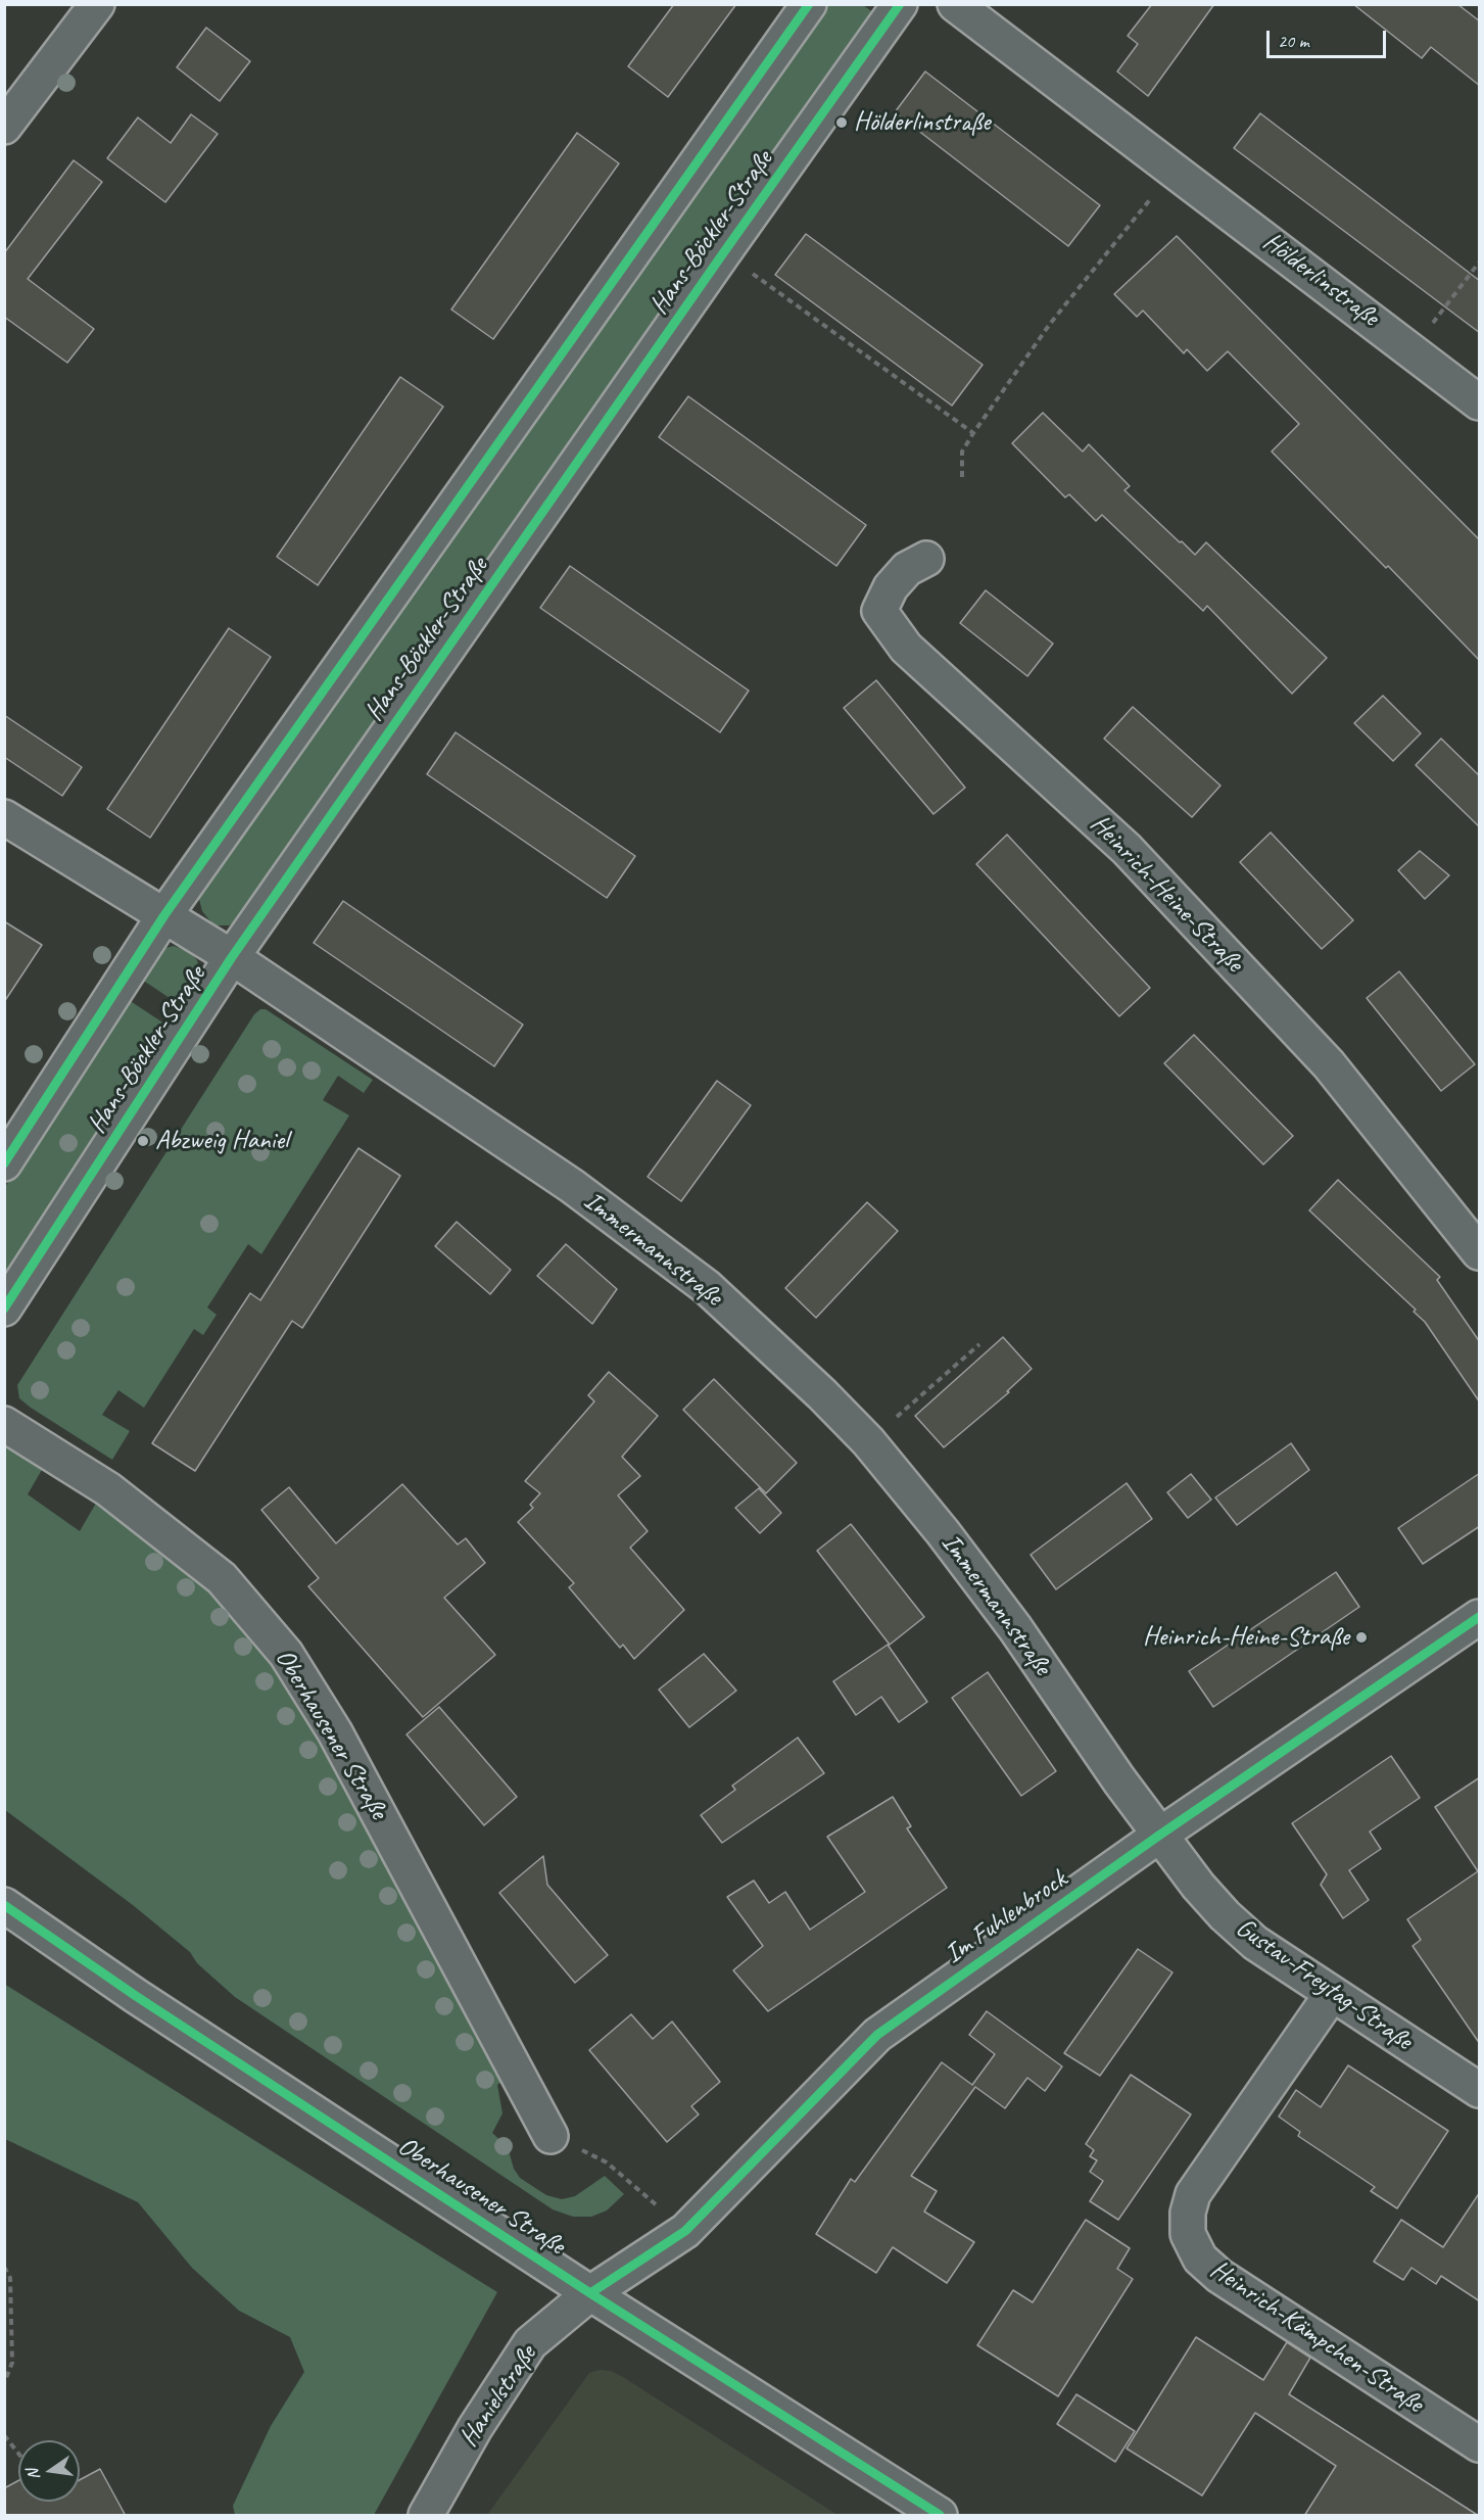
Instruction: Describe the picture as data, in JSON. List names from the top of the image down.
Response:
{
  "streets": {
    "street": [
      "Hans-Böckler-Straße",
      "Hölderlinstraße",
      "Heinrich-Heine-Straße",
      "Immermannstraße",
      "Oberhausener Straße",
      "Im Fuhlenbrock",
      "Gustav-Freytag-Straße",
      "Heinrich-Kämpchen-Straße",
      "Hanielstraße"
    ]
  },
  "crossings": [
    ["Hans-Böckler-Straße", "Immermannstraße"],
    ["Immermannstraße", "Im Fuhlenbrock"],
    ["Immermannstraße", "Gustav-Freytag-Straße"],
    ["Oberhausener Straße", "Im Fuhlenbrock"],
    ["Oberhausener Straße", "Hanielstraße"],
    ["Im Fuhlenbrock", "Gustav-Freytag-Straße"],
    ["Im Fuhlenbrock", "Hanielstraße"],
    ["Gustav-Freytag-Straße", "Heinrich-Kämpchen-Straße"]
  ],
  "places": ["Hölderlinstraße", "Abzweig Haniel", "Heinrich-Heine-Straße"],
  "scale_bar": "20 m",
  "north": "left"
}
